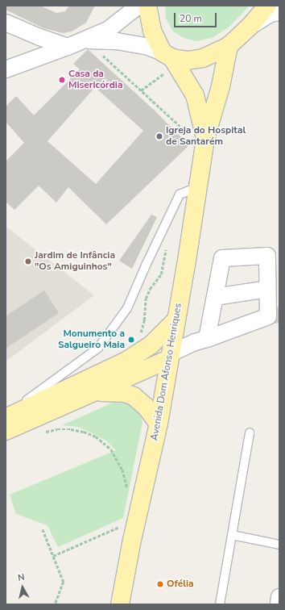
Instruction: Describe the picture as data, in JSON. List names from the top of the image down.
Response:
{
  "streets": {
    "main road": ["Avenida Dom Afonso Henriques"]
  },
  "places": [
    "Casa da Misericórdia",
    "Igreja do Hospital de Santarém",
    "Jardim de Infância \"Os Amiguinhos\"",
    "Monumento a Salgueiro Maia",
    "Ofélia"
  ],
  "scale_bar": "20 m",
  "north": "top"
}
